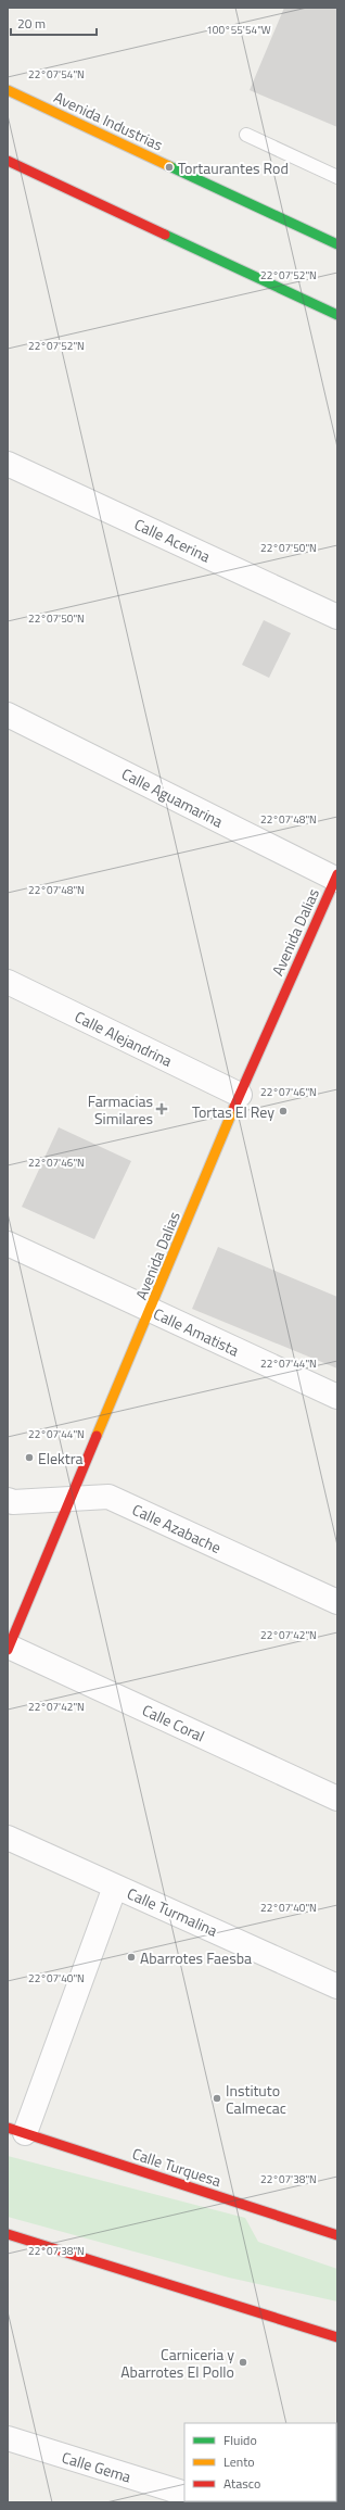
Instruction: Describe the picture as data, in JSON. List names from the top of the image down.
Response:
{
  "streets": {
    "main road": ["Avenida Industrias", "Avenida Dalias", "Calle Turquesa"],
    "street": [
      "Calle Acerina",
      "Calle Aguamarina",
      "Calle Alejandrina",
      "Calle Amatista",
      "Calle Azabache",
      "Calle Coral",
      "Calle Turmalina",
      "Calle Gema"
    ]
  },
  "crossings": [
    ["Calle Aguamarina", "Avenida Dalias"],
    ["Avenida Dalias", "Calle Alejandrina"],
    ["Avenida Dalias", "Calle Amatista"],
    ["Avenida Dalias", "Calle Azabache"],
    ["Avenida Dalias", "Calle Coral"]
  ],
  "places": {
    "other": [
      "Tortaurantes Rod",
      "Tortas El Rey",
      "Elektra",
      "Abarrotes Faesba",
      "Instituto Calmecac",
      "Carniceria y Abarrotes El Pollo"
    ],
    "health": ["Farmacias Similares"]
  },
  "legend": ["Fluido", "Lento", "Atasco"],
  "scale_bar": "20 m",
  "coordinates": [
    "100°55'54\"W",
    "22°07'54\"N",
    "22°07'52\"N",
    "22°07'50\"N",
    "22°07'48\"N",
    "22°07'46\"N",
    "22°07'44\"N",
    "22°07'42\"N",
    "22°07'40\"N",
    "22°07'38\"N"
  ]
}
